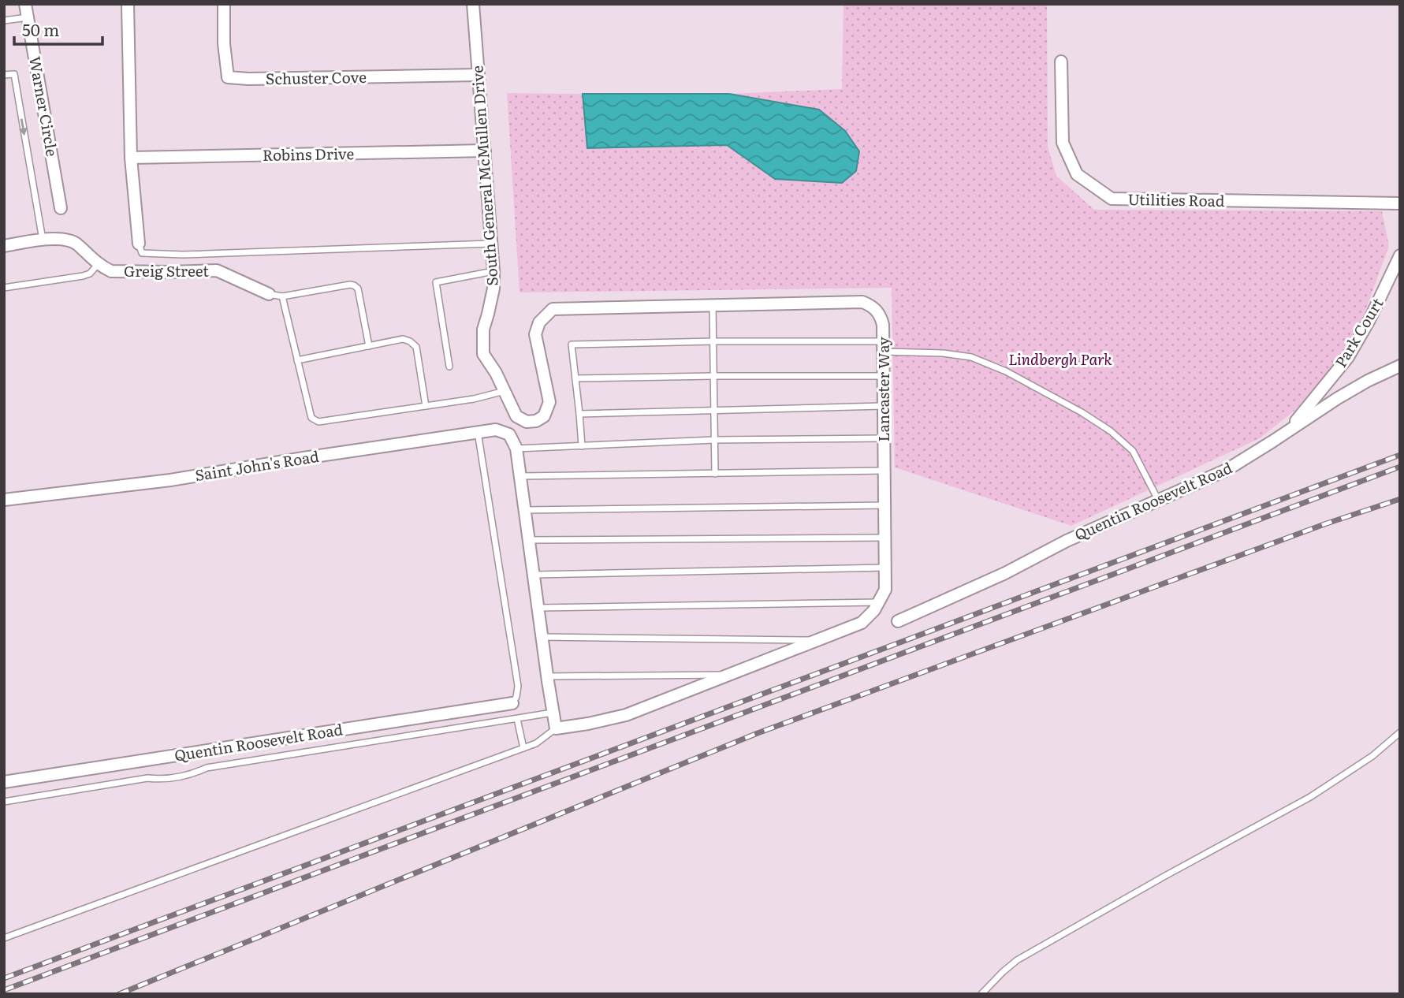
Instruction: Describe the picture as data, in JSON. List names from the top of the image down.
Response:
{
  "streets": {
    "street": [
      "Schuster Cove",
      "Warner Circle",
      "Robins Drive",
      "South General McMullen Drive",
      "Utilities Road",
      "Greig Street",
      "Park Court",
      "Lancaster Way",
      "Saint John's Road",
      "Quentin Roosevelt Road"
    ]
  },
  "crossings": [
    ["Schuster Cove", "South General McMullen Drive"],
    ["Robins Drive", "South General McMullen Drive"],
    ["South General McMullen Drive", "Lancaster Way"],
    ["Park Court", "Quentin Roosevelt Road"]
  ],
  "parks": ["Lindbergh Park"],
  "scale_bar": "50 m"
}
